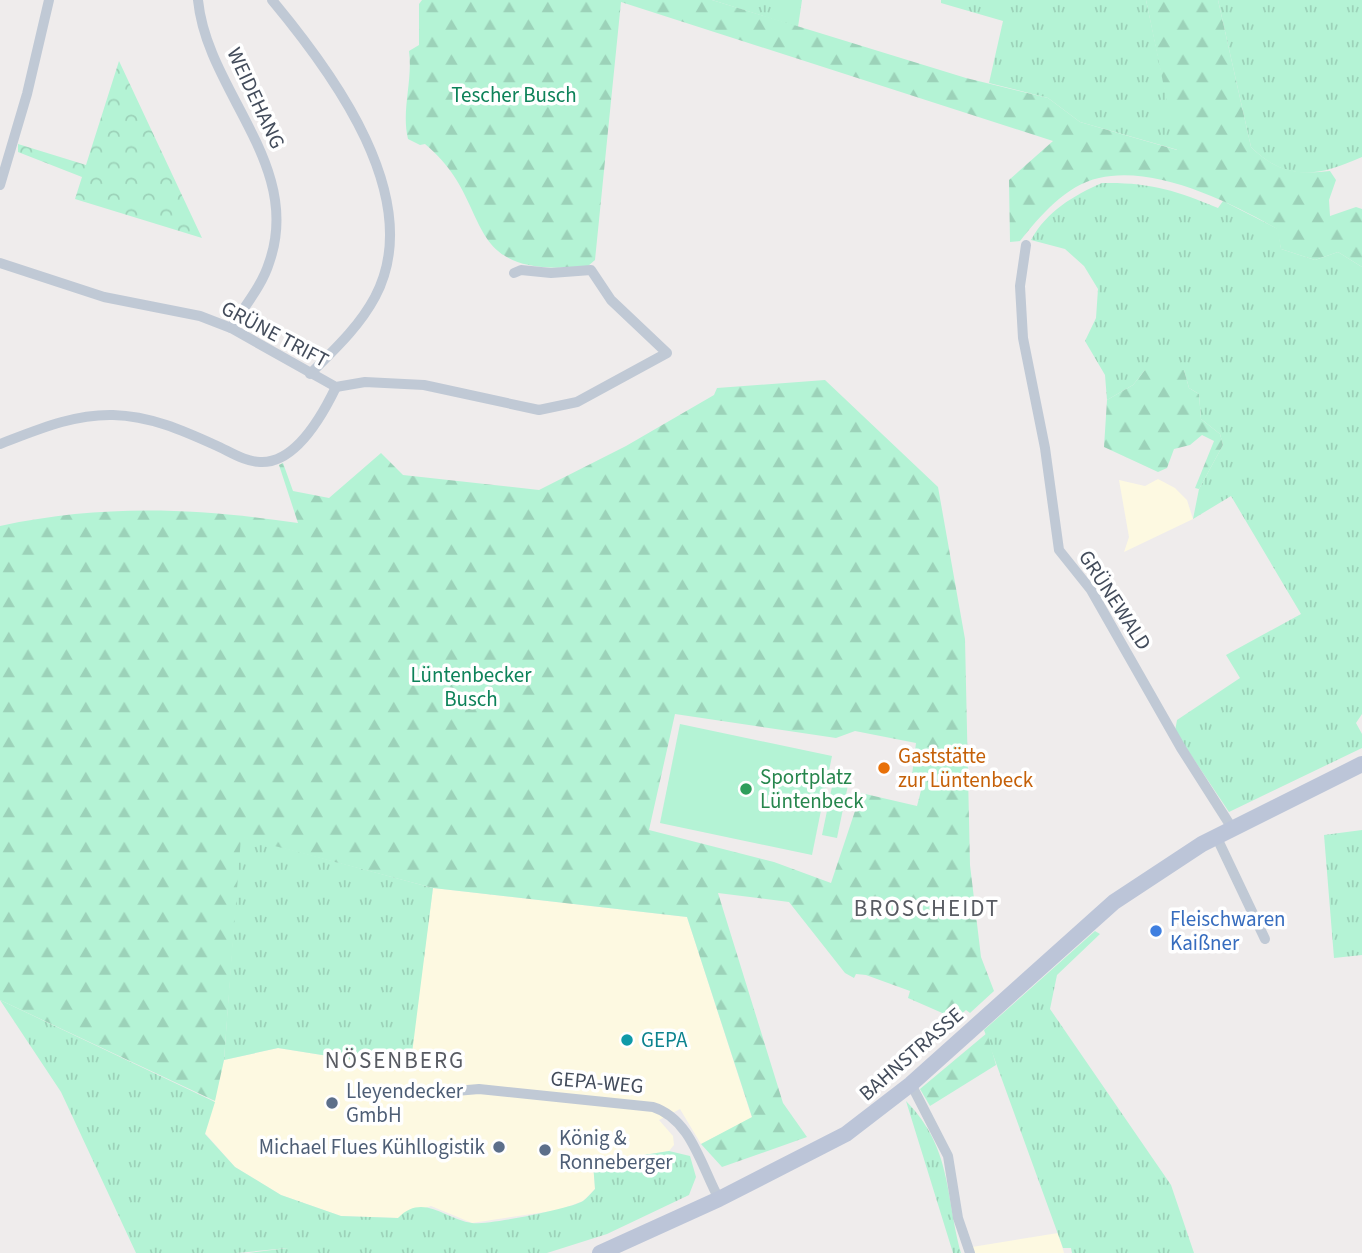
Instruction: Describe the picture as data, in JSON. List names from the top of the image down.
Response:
{
  "streets": {
    "main road": ["BAHNSTRASSE"],
    "street": [
      "WEIDEHANG",
      "GRÜNE TRIFT",
      "GRÜNEWALD",
      "GEPA-WEG"
    ]
  },
  "crossings": [
    ["WEIDEHANG", "GRÜNE TRIFT"],
    ["GRÜNEWALD", "BAHNSTRASSE"],
    ["BAHNSTRASSE", "GEPA-WEG"]
  ],
  "districts": ["BROSCHEIDT", "NÖSENBERG"],
  "parks": ["Tescher Busch", "Lüntenbecker Busch"],
  "places": [
    "Gaststätte zur Lüntenbeck",
    "Sportplatz Lüntenbeck",
    "Fleischwaren Kaißner",
    "GEPA",
    "Lleyendecker GmbH",
    "Michael Flues Kühllogistik",
    "König & Ronneberger"
  ]
}
